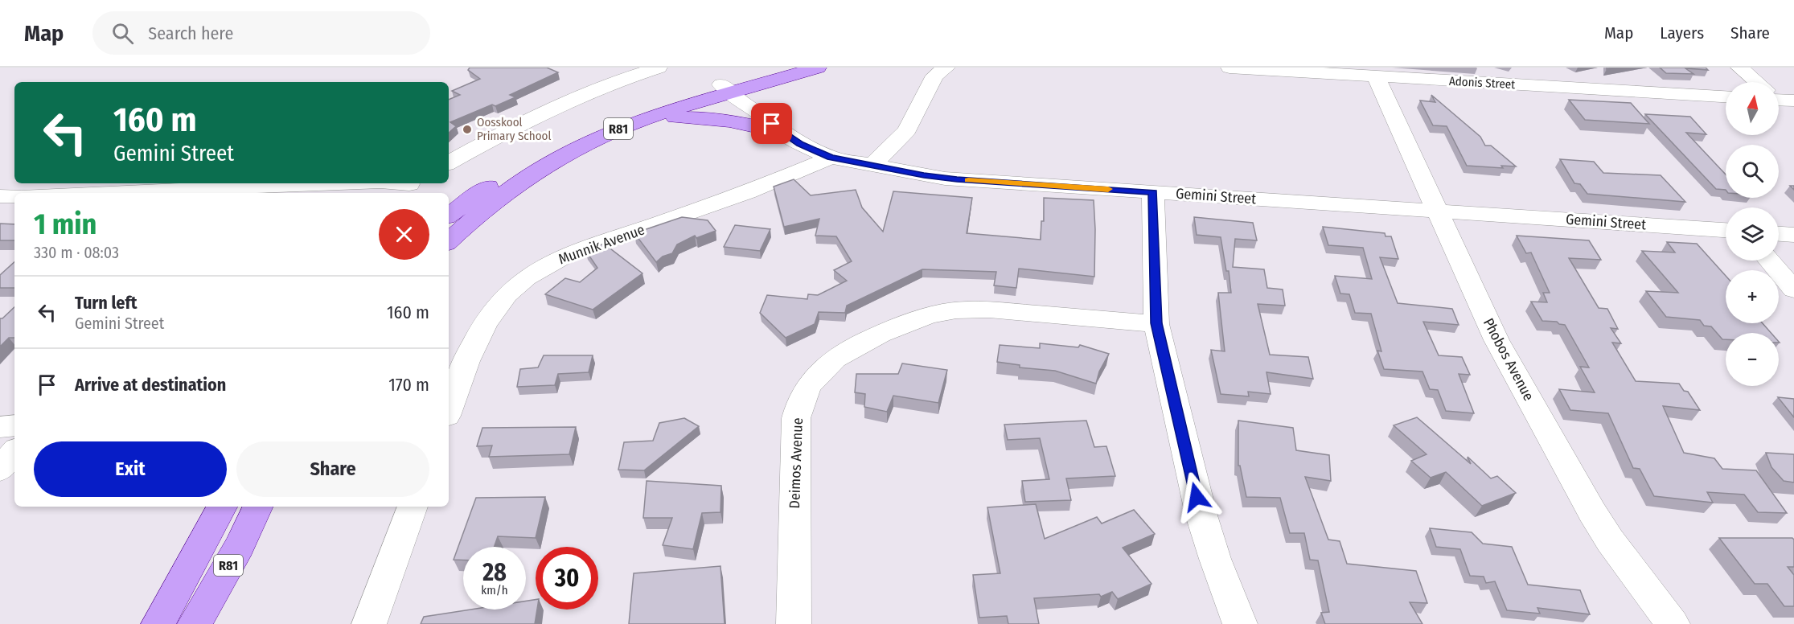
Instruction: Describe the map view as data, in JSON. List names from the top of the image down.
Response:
{
  "streets": {
    "main road": ["R81"],
    "street": [
      "Adonis Street",
      "Gemini Street",
      "Munnik Avenue",
      "Phobos Avenue",
      "Deimos Avenue"
    ]
  },
  "crossings": [
    ["Adonis Street", "Phobos Avenue"],
    ["R81", "Gemini Street"],
    ["Gemini Street", "Munnik Avenue"],
    ["Gemini Street", "Phobos Avenue"]
  ],
  "places": ["Oosskool Primary School"],
  "north": "top",
  "page": {
    "header": "Map",
    "search": "Search here",
    "nav": ["Map", "Layers", "Share"],
    "map_buttons": ["+", "−"],
    "turn": ["160 m", "Gemini Street"],
    "heading": ["1 min", "330 m · 08:03"],
    "list": [
      {
        "name": "Turn left",
        "note": "Gemini Street",
        "value": "160 m"
      },
      {
        "name": "Arrive at destination",
        "value": "170 m"
      }
    ],
    "buttons": ["Exit", "Share"],
    "speed": "28 km/h",
    "limit": "30"
  }
}
